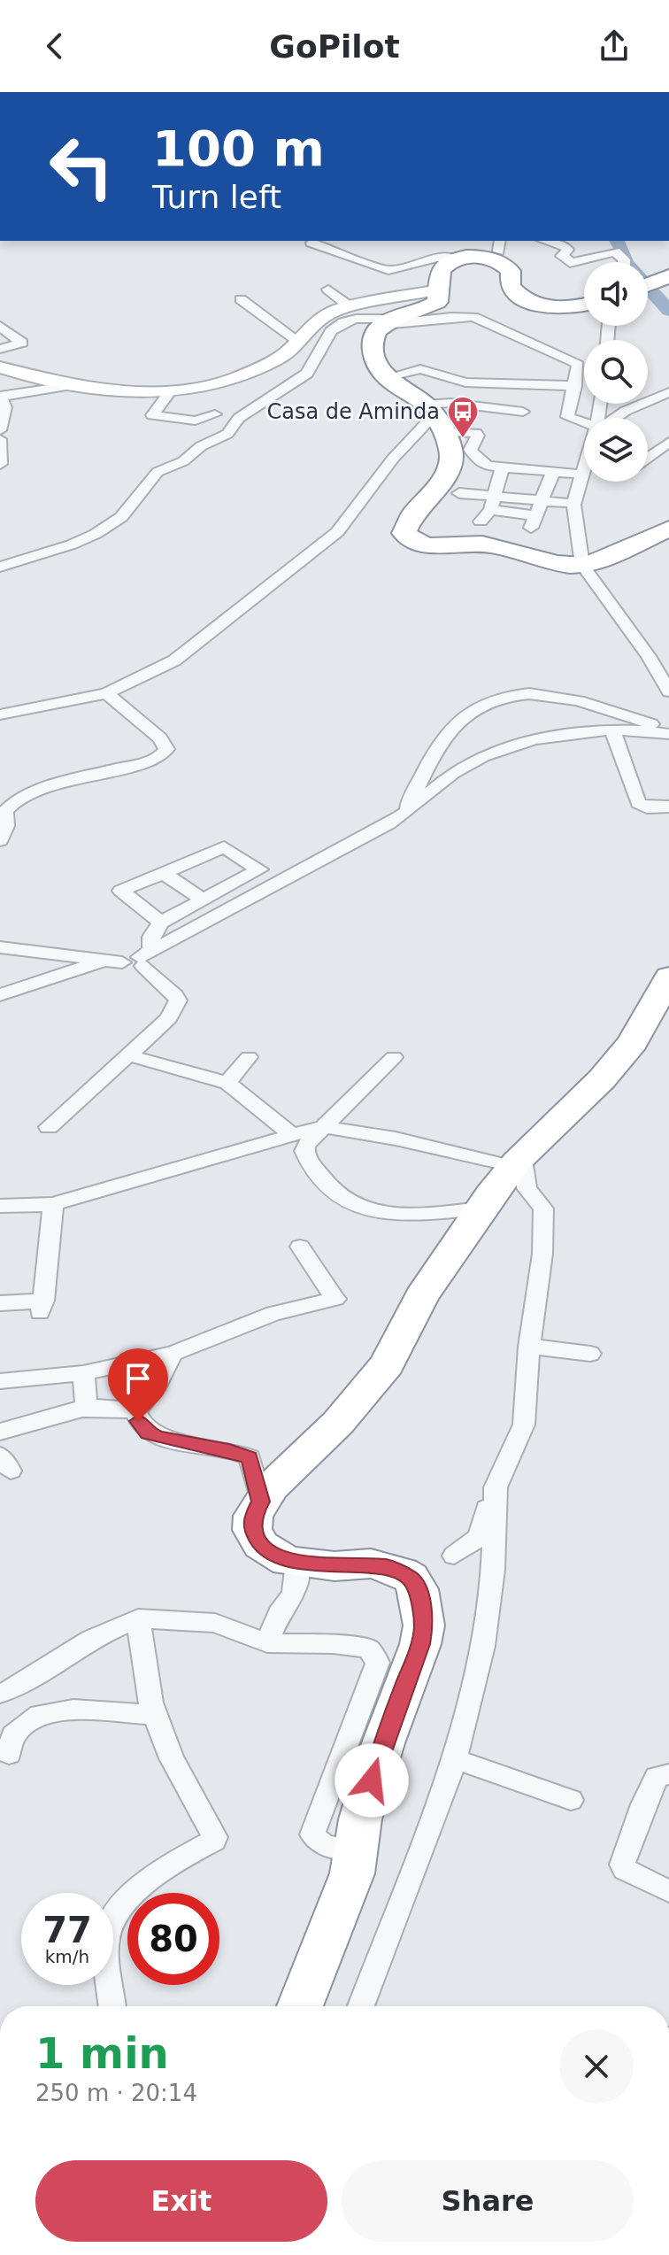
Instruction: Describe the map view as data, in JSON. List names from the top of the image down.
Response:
{
  "places": {
    "bus stop": ["Casa de Aminda"]
  },
  "page": {
    "header": "GoPilot",
    "turn": ["100 m", "Turn left"],
    "speed": "77 km/h",
    "limit": "80",
    "heading": ["1 min", "250 m · 20:14"],
    "buttons": ["Exit", "Share"]
  }
}
